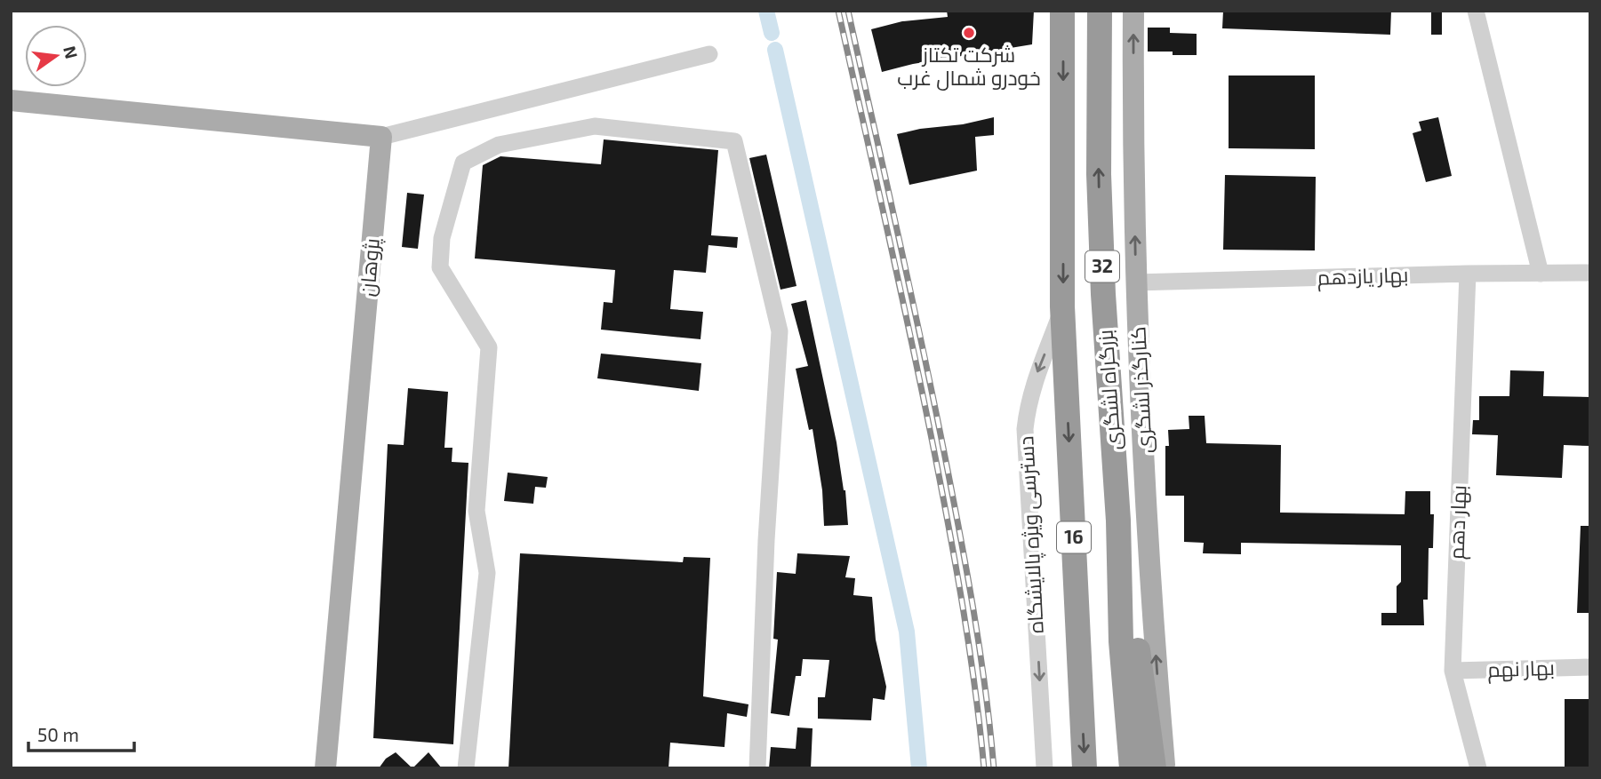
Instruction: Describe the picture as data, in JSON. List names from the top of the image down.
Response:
{
  "streets": {
    "highway": ["32", "بزرگراه لشگری", "16"],
    "main road": ["پژوهان", "کنارگذر لشگری"],
    "street": [
      "بهار یازدهم",
      "بهار دهم",
      "دسترسی ویژه پالایشگاه",
      "بهار نهم"
    ]
  },
  "crossings": [
    ["بهار یازدهم", "کنارگذر لشگری"],
    ["بهار یازدهم", "بهار دهم"],
    ["بزرگراه لشگری", "دسترسی ویژه پالایشگاه"],
    ["بهار دهم", "بهار نهم"]
  ],
  "one_way": ["کنارگذر لشگری", "دسترسی ویژه پالایشگاه"],
  "places": ["شرکت تکتاز خودرو شمال غرب"],
  "scale_bar": "50 m",
  "north": "right"
}
